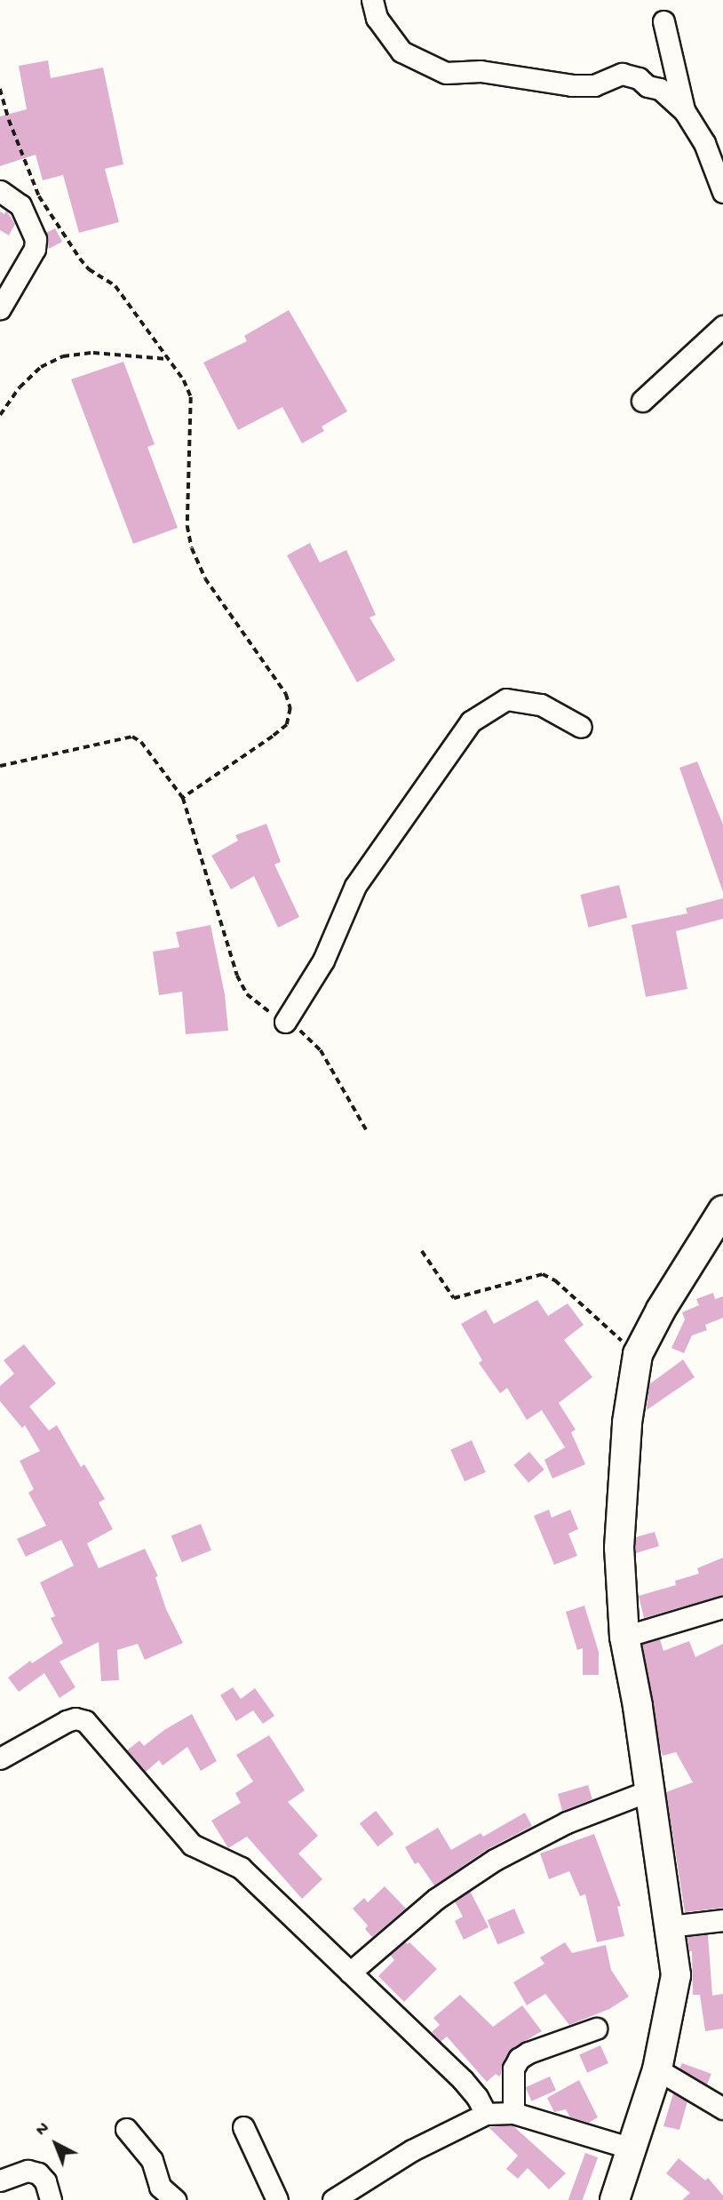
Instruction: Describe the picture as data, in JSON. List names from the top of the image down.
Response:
{
  "north": "top left"
}
